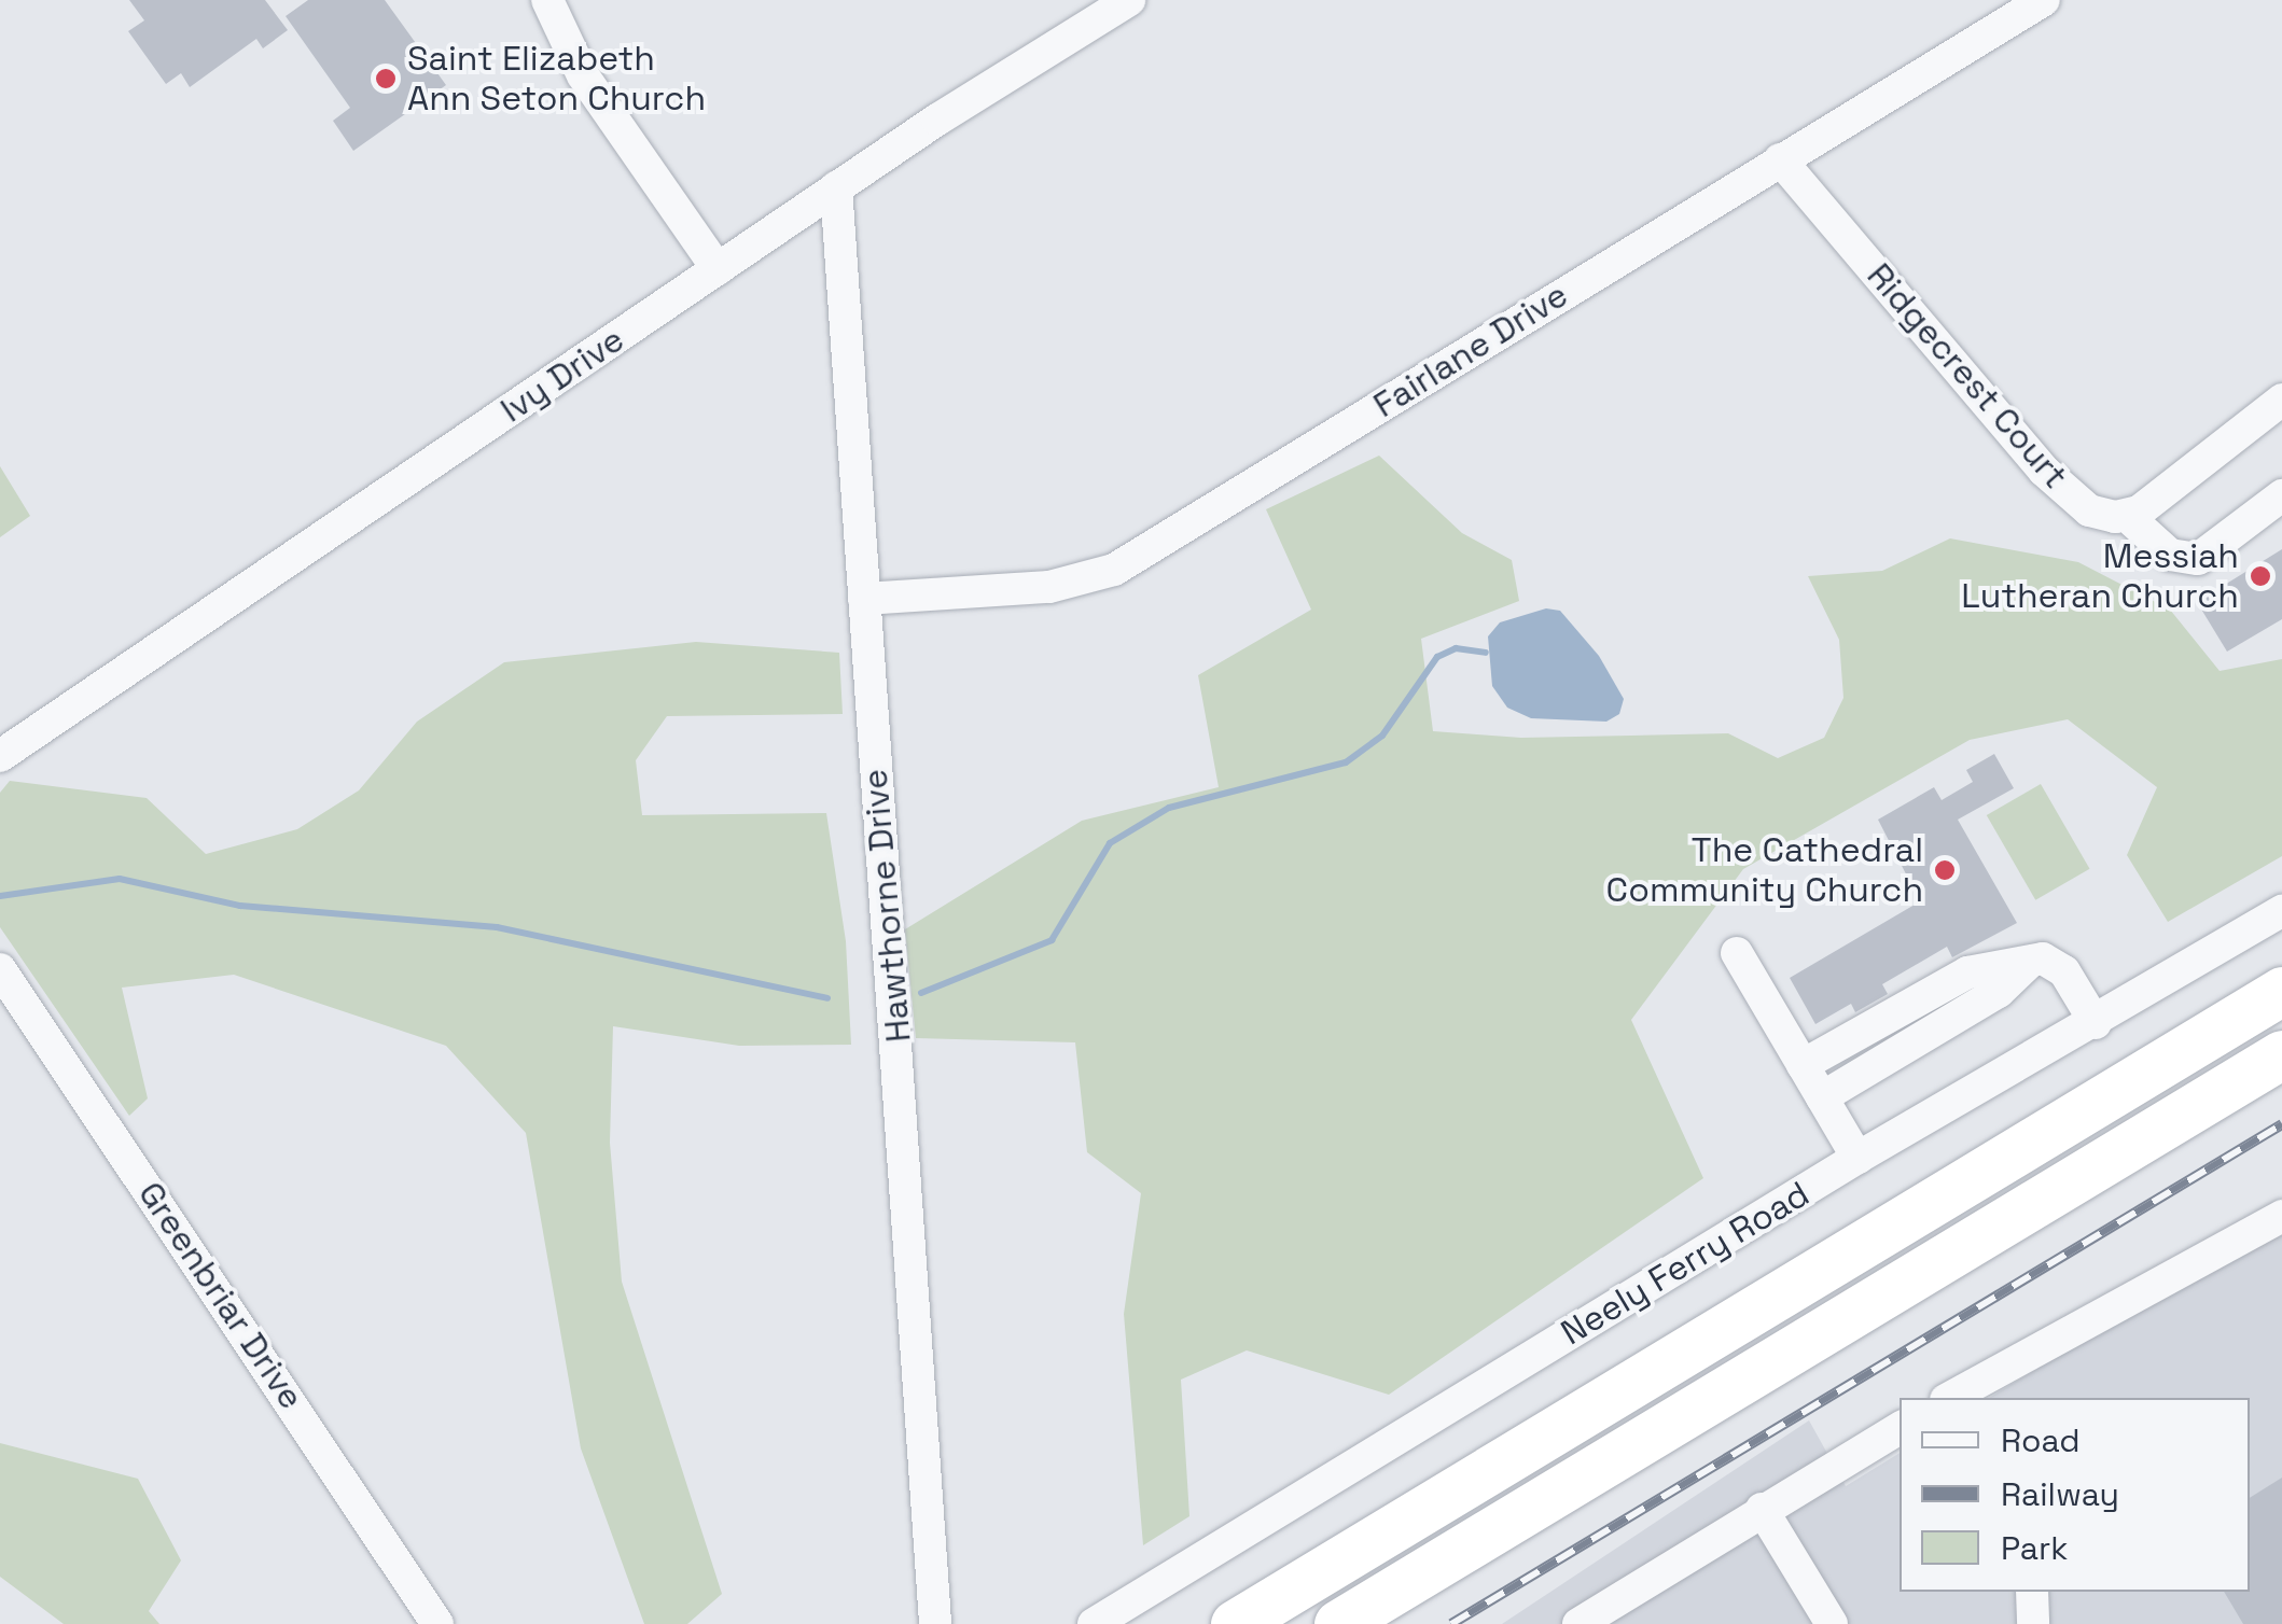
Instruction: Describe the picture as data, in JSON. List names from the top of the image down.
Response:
{
  "streets": {
    "street": [
      "Fairlane Drive",
      "Ivy Drive",
      "Ridgecrest Court",
      "Hawthorne Drive",
      "Neely Ferry Road",
      "Greenbriar Drive"
    ]
  },
  "crossings": [
    ["Fairlane Drive", "Ridgecrest Court"],
    ["Fairlane Drive", "Hawthorne Drive"],
    ["Ivy Drive", "Hawthorne Drive"]
  ],
  "places": ["Saint Elizabeth Ann Seton Church", "Messiah Lutheran Church", "The Cathedral Community Church"],
  "legend": ["Road", "Railway", "Park"]
}
